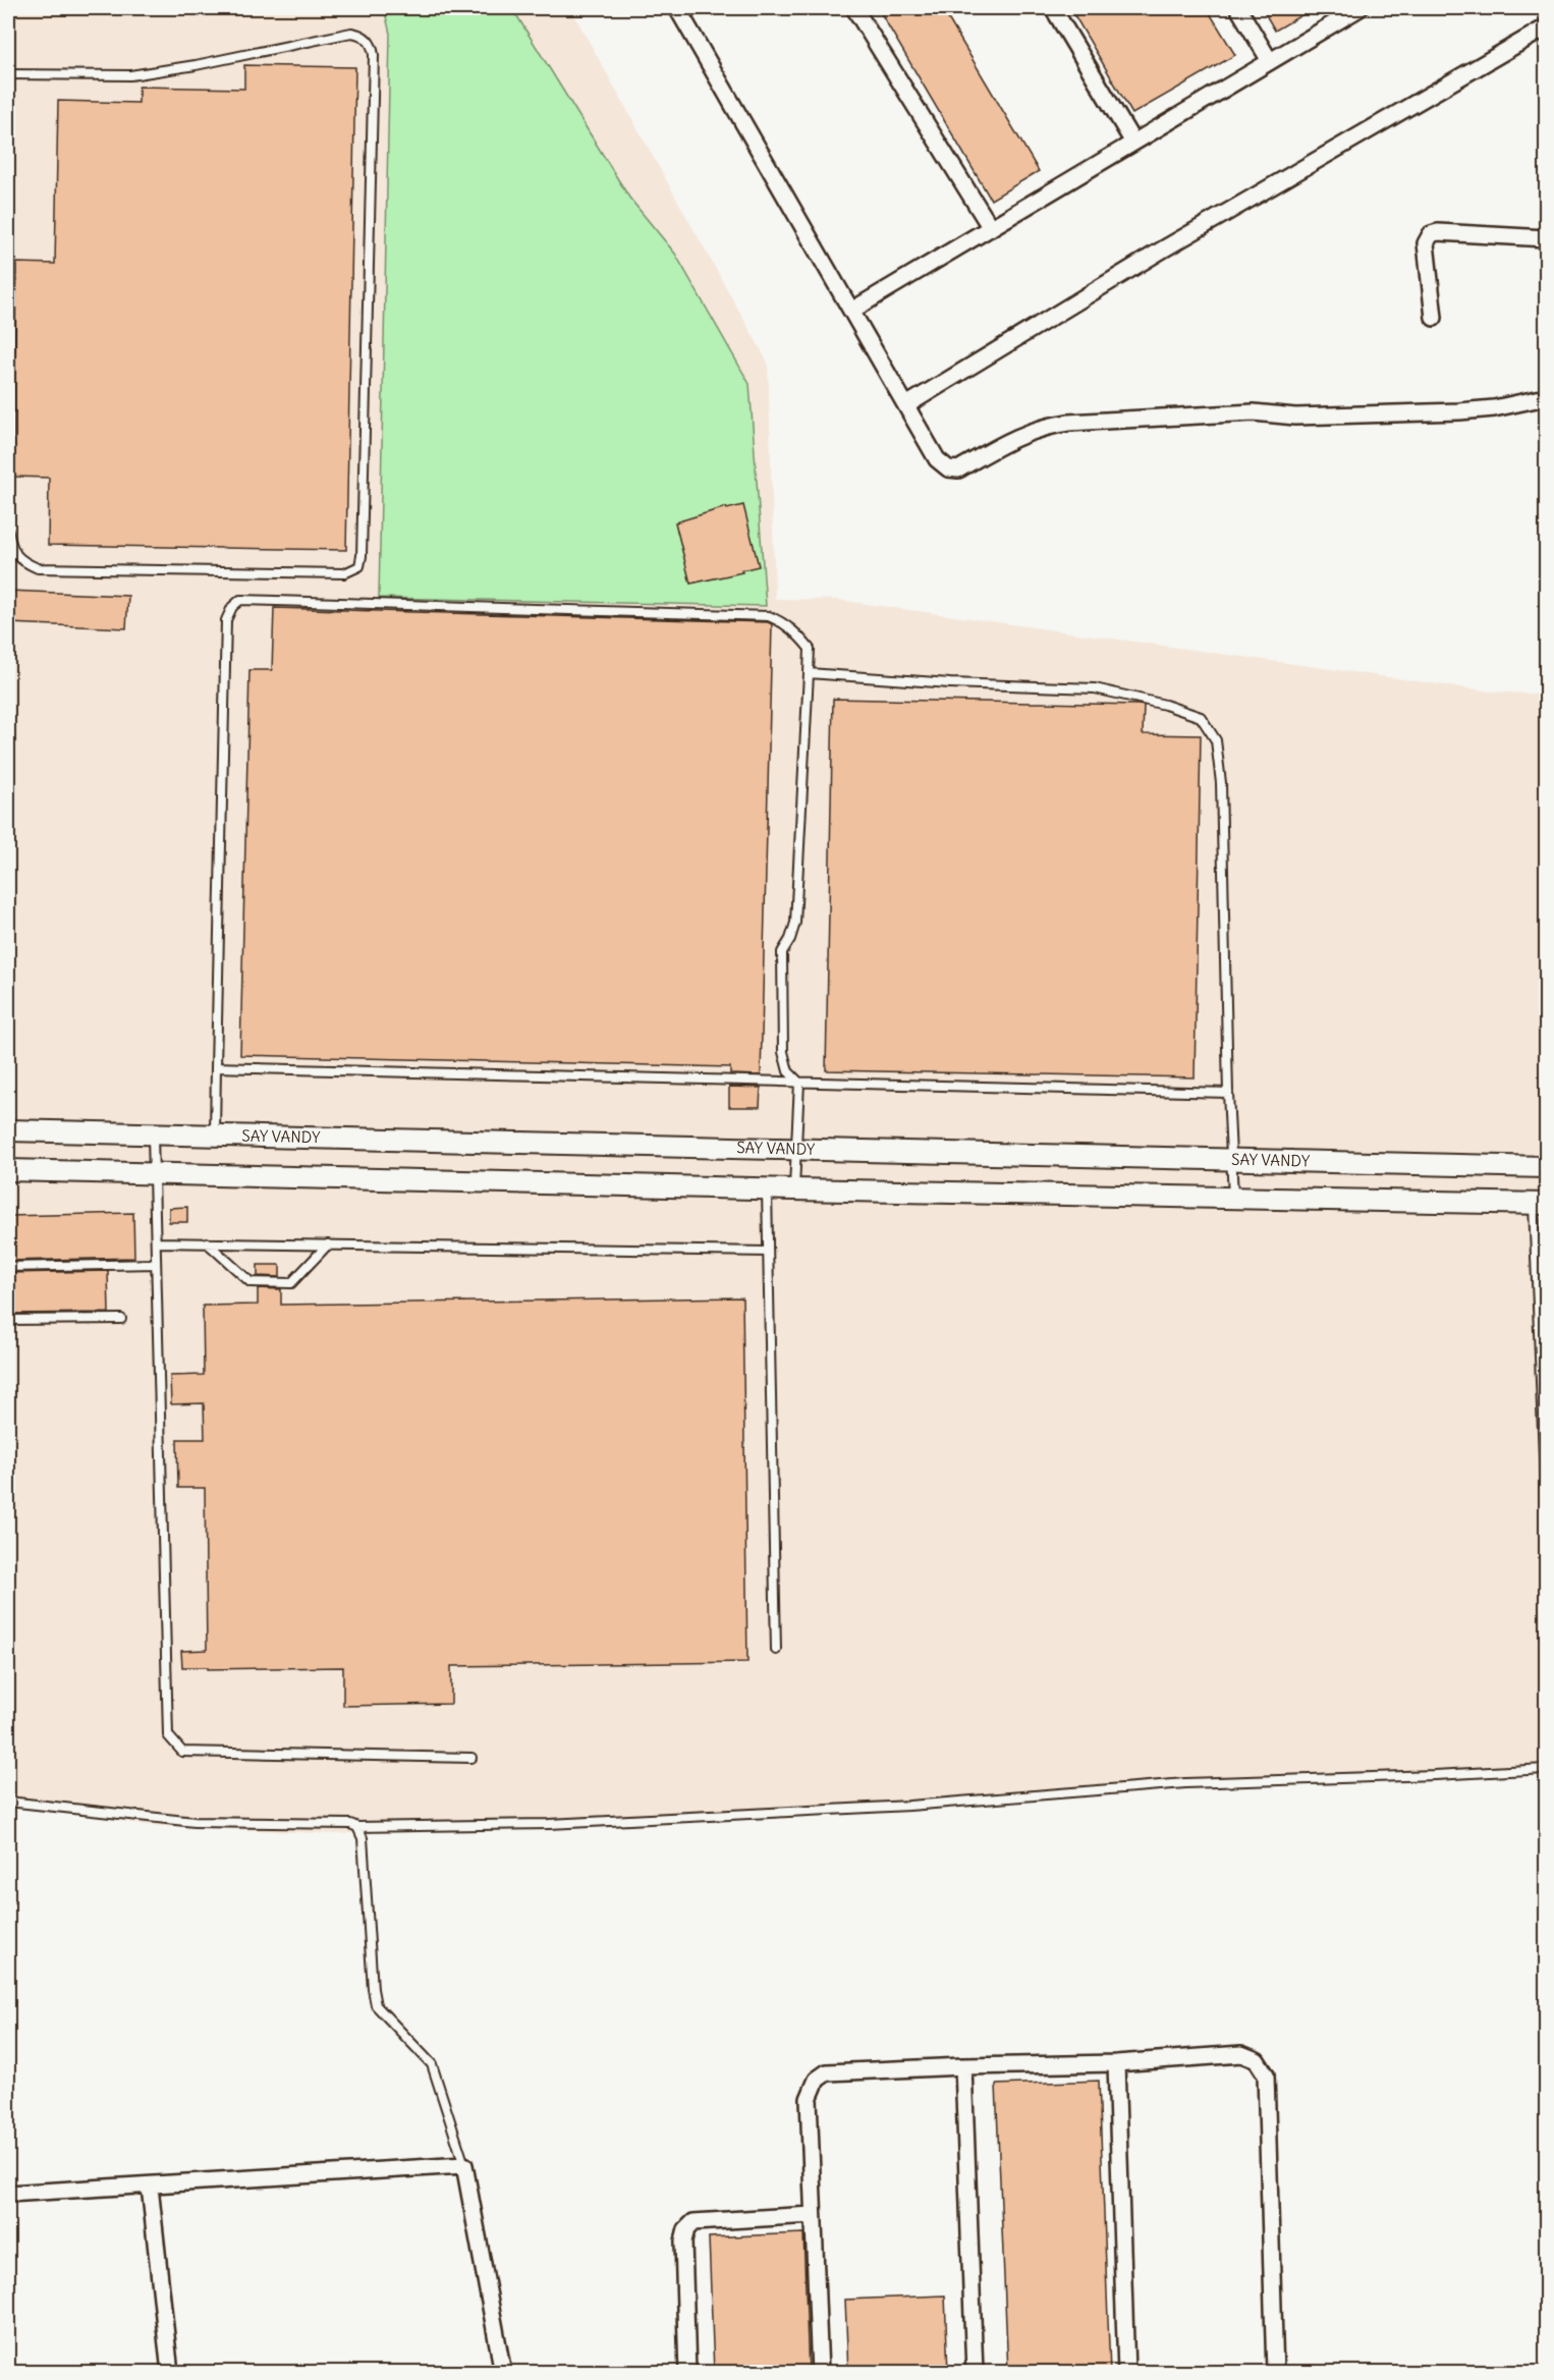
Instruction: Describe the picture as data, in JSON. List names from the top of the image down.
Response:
{
  "streets": {
    "street": ["SAY VANDY"]
  }
}
